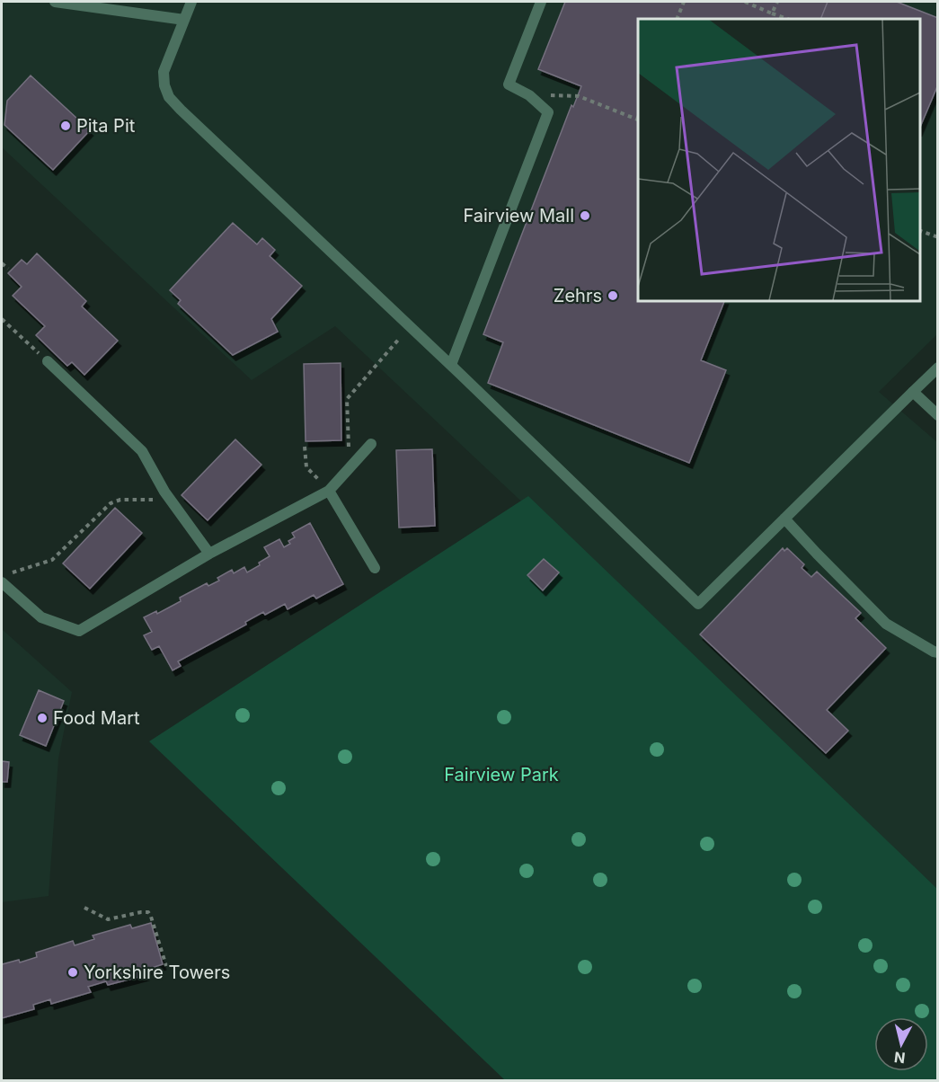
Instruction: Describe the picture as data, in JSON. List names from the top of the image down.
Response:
{
  "parks": ["Fairview Park"],
  "places": [
    "Pita Pit",
    "Fairview Mall",
    "Zehrs",
    "Food Mart",
    "Yorkshire Towers"
  ],
  "north": "bottom"
}
